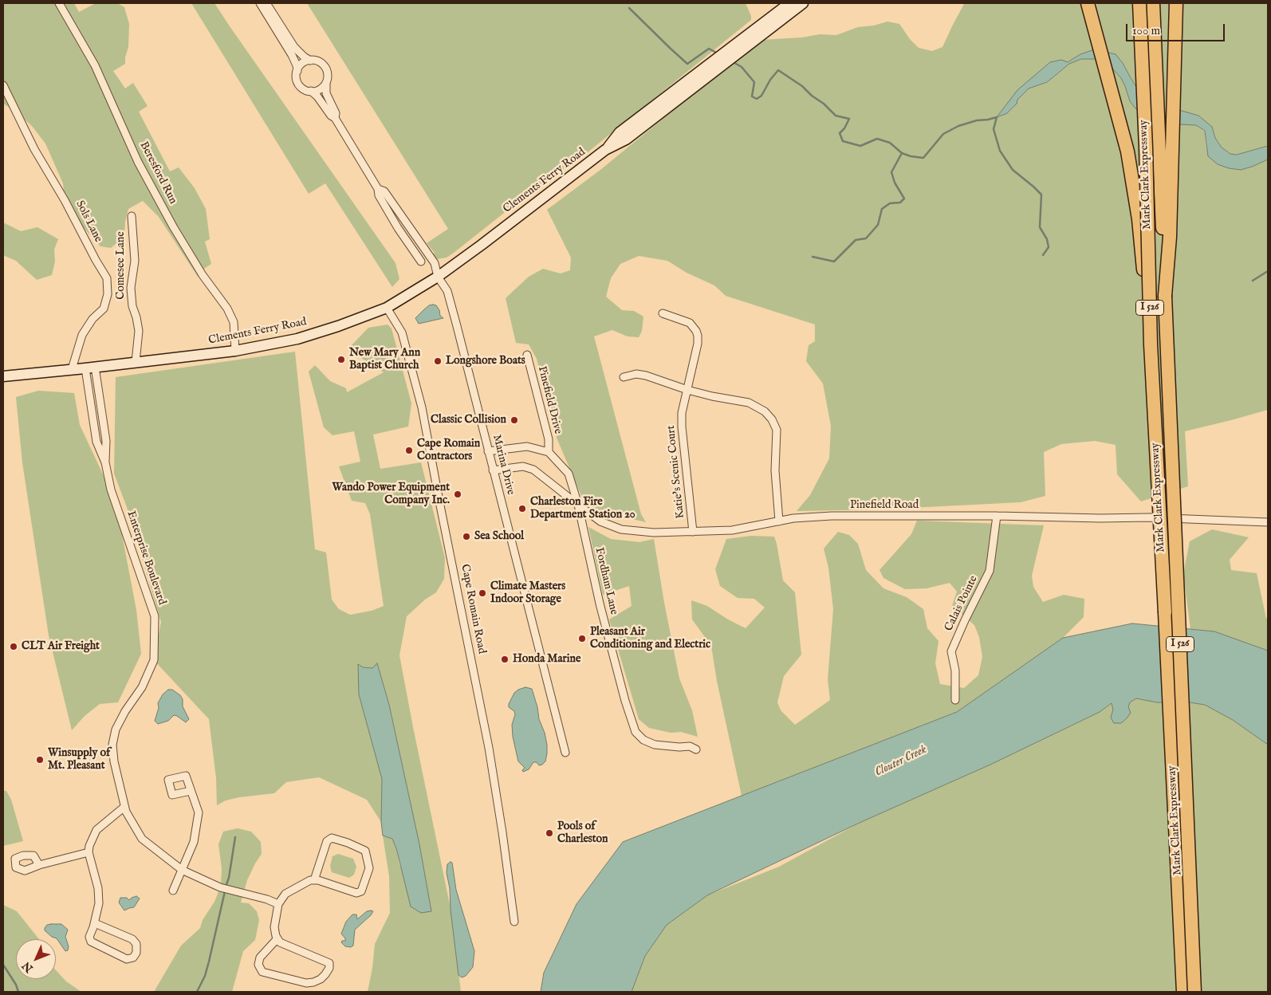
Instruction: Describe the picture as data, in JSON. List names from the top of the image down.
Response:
{
  "streets": {
    "highway": ["Mark Clark Expressway", "I 526"],
    "main road": ["Clements Ferry Road"],
    "street": [
      "Beresford Run",
      "Sols Lane",
      "Comesee Lane",
      "Pinefield Drive",
      "Marina Drive",
      "Katie's Scenic Court",
      "Pinefield Road",
      "Enterprise Boulevard",
      "Fordham Lane",
      "Calais Pointe",
      "Cape Romain Road"
    ]
  },
  "crossings": [
    ["Beresford Run", "Clements Ferry Road"],
    ["Clements Ferry Road", "Sols Lane"],
    ["Clements Ferry Road", "Comesee Lane"],
    ["Clements Ferry Road", "Marina Drive"],
    ["Clements Ferry Road", "Enterprise Boulevard"],
    ["Clements Ferry Road", "Cape Romain Road"],
    ["Marina Drive", "Pinefield Road"],
    ["Katie's Scenic Court", "Pinefield Road"],
    ["Pinefield Road", "Fordham Lane"],
    ["Pinefield Road", "Calais Pointe"]
  ],
  "water": ["Clouter Creek"],
  "places": [
    "New Mary Ann Baptist Church",
    "Longshore Boats",
    "Classic Collision",
    "Cape Romain Contractors",
    "Wando Power Equipment Company Inc.",
    "Charleston Fire Department Station 20",
    "Sea School",
    "Climate Masters Indoor Storage",
    "Pleasant Air Conditioning and Electric",
    "CLT Air Freight",
    "Honda Marine",
    "Winsupply of Mt. Pleasant",
    "Pools of Charleston"
  ],
  "scale_bar": "100 m",
  "north": "bottom left"
}
